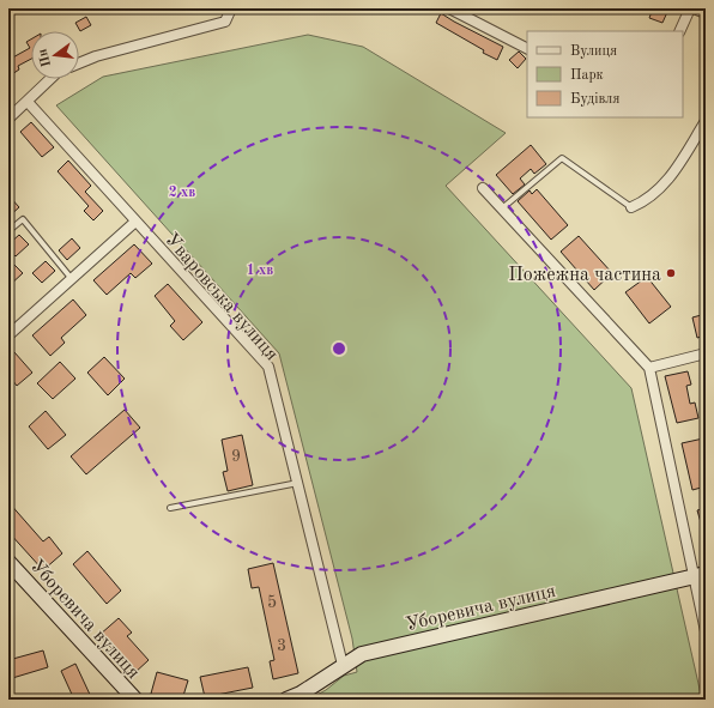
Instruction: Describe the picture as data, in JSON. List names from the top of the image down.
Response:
{
  "streets": {
    "street": ["Уваровська вулиця", "Уборевича вулиця"]
  },
  "crossings": [
    ["Уваровська вулиця", "Уборевича вулиця"]
  ],
  "places": ["Пожежна частина"],
  "house_numbers": ["9", "5", "3"],
  "legend": ["Вулиця", "Парк", "Будівля"],
  "north": "left",
  "rings": ["2 хв", "1 хв"]
}
